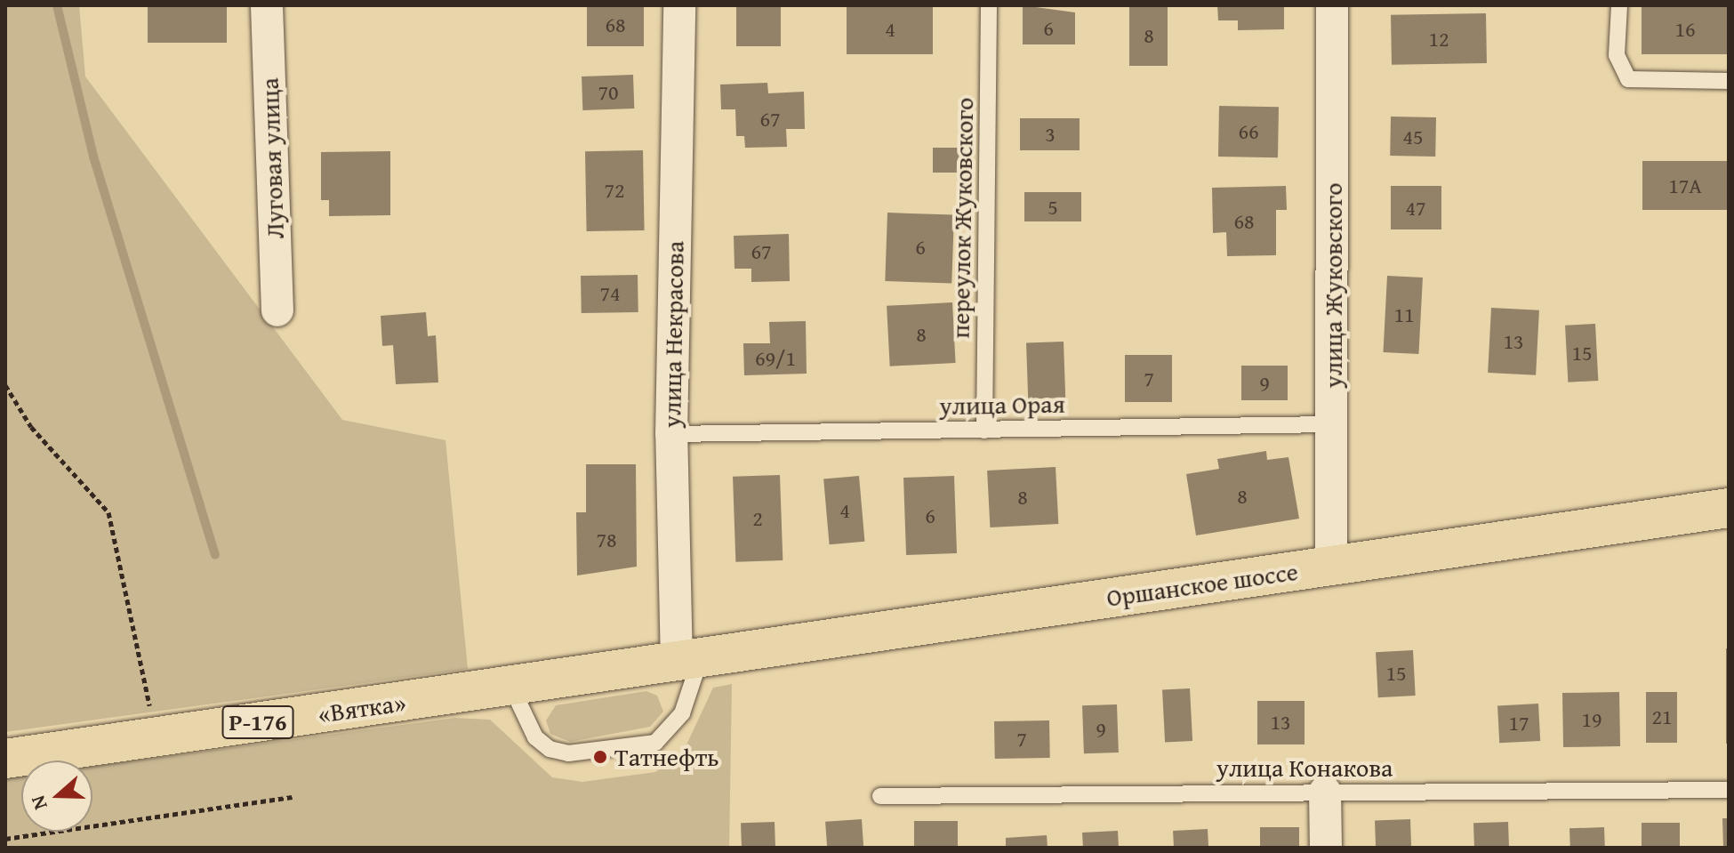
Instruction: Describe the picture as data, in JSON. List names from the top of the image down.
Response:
{
  "streets": {
    "main road": ["Оршанское шоссе", "«Вятка»", "Р-176"],
    "street": ["Луговая улица", "улица Жуковского", "улица Некрасова"],
    "lane": ["переулок Жуковского", "улица Орая", "улица Конакова"]
  },
  "crossings": [
    ["переулок Жуковского", "улица Орая"],
    ["улица Жуковского", "улица Орая"],
    ["улица Жуковского", "Оршанское шоссе"],
    ["улица Некрасова", "улица Орая"],
    ["улица Некрасова", "Оршанское шоссе"],
    ["улица Некрасова", "«Вятка»"],
    ["Оршанское шоссе", "«Вятка»"]
  ],
  "places": ["Татнефть"],
  "house_numbers": [
    "68",
    "6",
    "4",
    "16",
    "8",
    "12",
    "70",
    "67",
    "66",
    "3",
    "45",
    "17А",
    "72",
    "5",
    "47",
    "68",
    "6",
    "67",
    "74",
    "11",
    "8",
    "13",
    "15",
    "69/1",
    "7",
    "9",
    "8",
    "8",
    "4",
    "6",
    "2",
    "78",
    "15",
    "21",
    "19",
    "13",
    "17",
    "9",
    "7"
  ],
  "north": "left"
}
